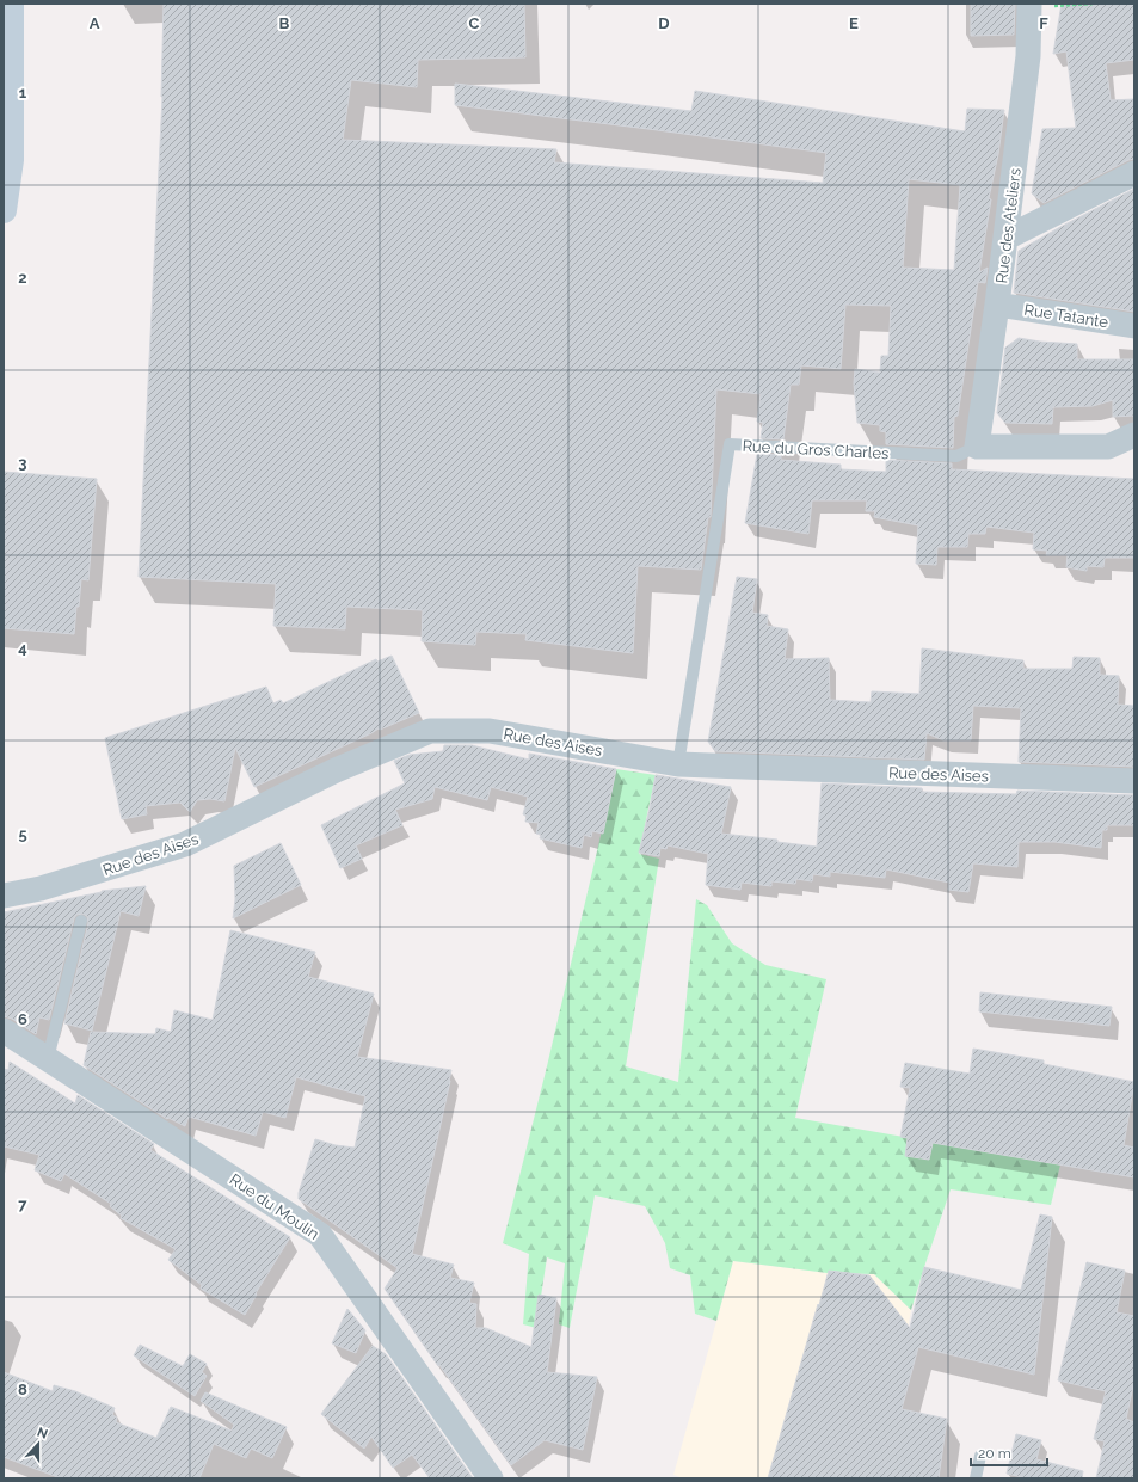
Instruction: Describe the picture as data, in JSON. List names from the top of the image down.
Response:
{
  "streets": {
    "street": [
      "Rue des Ateliers",
      "Rue Tatante",
      "Rue du Gros Charles",
      "Rue des Aises",
      "Rue du Moulin"
    ]
  },
  "crossings": [
    ["Rue des Ateliers", "Rue Tatante"],
    ["Rue des Ateliers", "Rue du Gros Charles"],
    ["Rue du Gros Charles", "Rue des Aises"]
  ],
  "scale_bar": "20 m",
  "north": "top",
  "grid": {
    "columns": [
      "A",
      "B",
      "C",
      "D",
      "E",
      "F"
    ],
    "rows": [
      "1",
      "2",
      "3",
      "4",
      "5",
      "6",
      "7",
      "8"
    ]
  }
}
